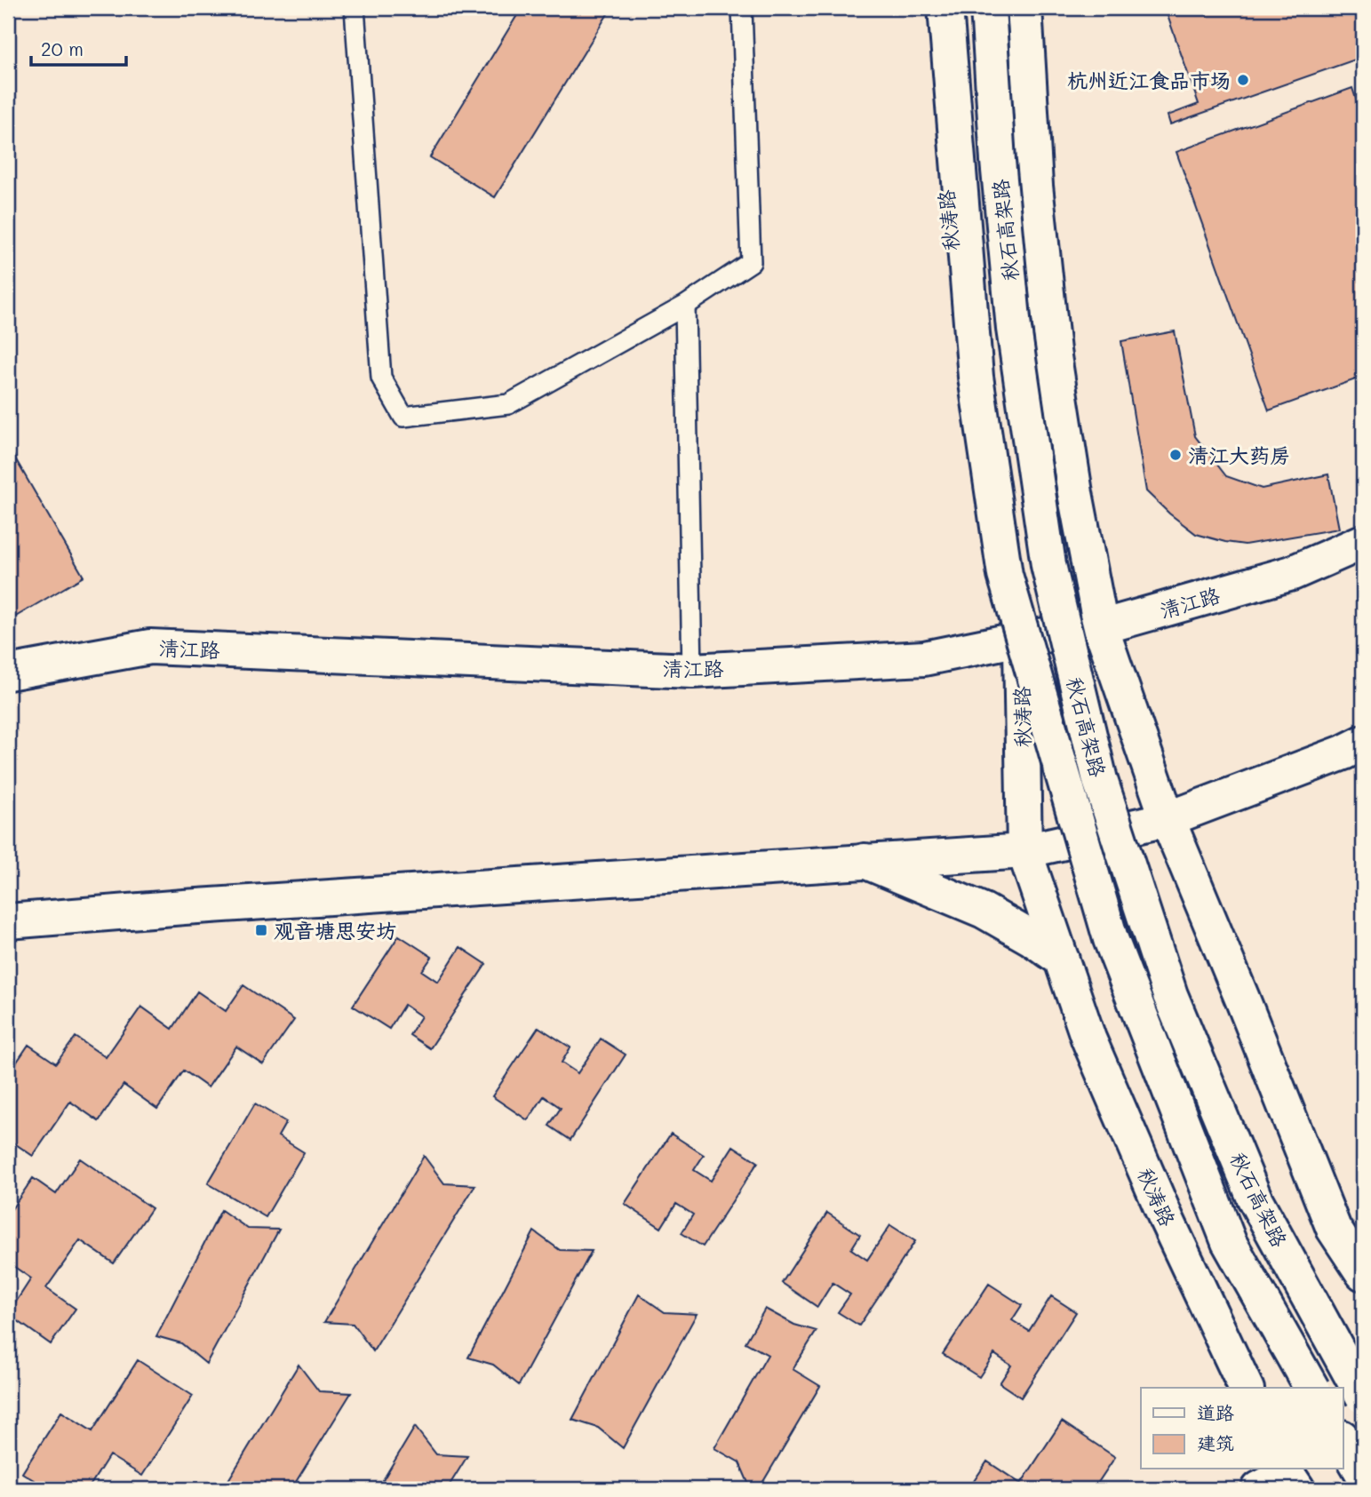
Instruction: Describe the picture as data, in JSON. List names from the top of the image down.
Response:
{
  "streets": {
    "main road": ["秋涛路", "秋石高架路", "清江路"]
  },
  "crossings": [
    ["秋涛路", "清江路"]
  ],
  "places": {
    "other": ["杭州近江食品市场", "清江大药房"],
    "transit": ["观音塘思安坊"]
  },
  "legend": ["道路", "建筑"],
  "scale_bar": "20 m"
}
